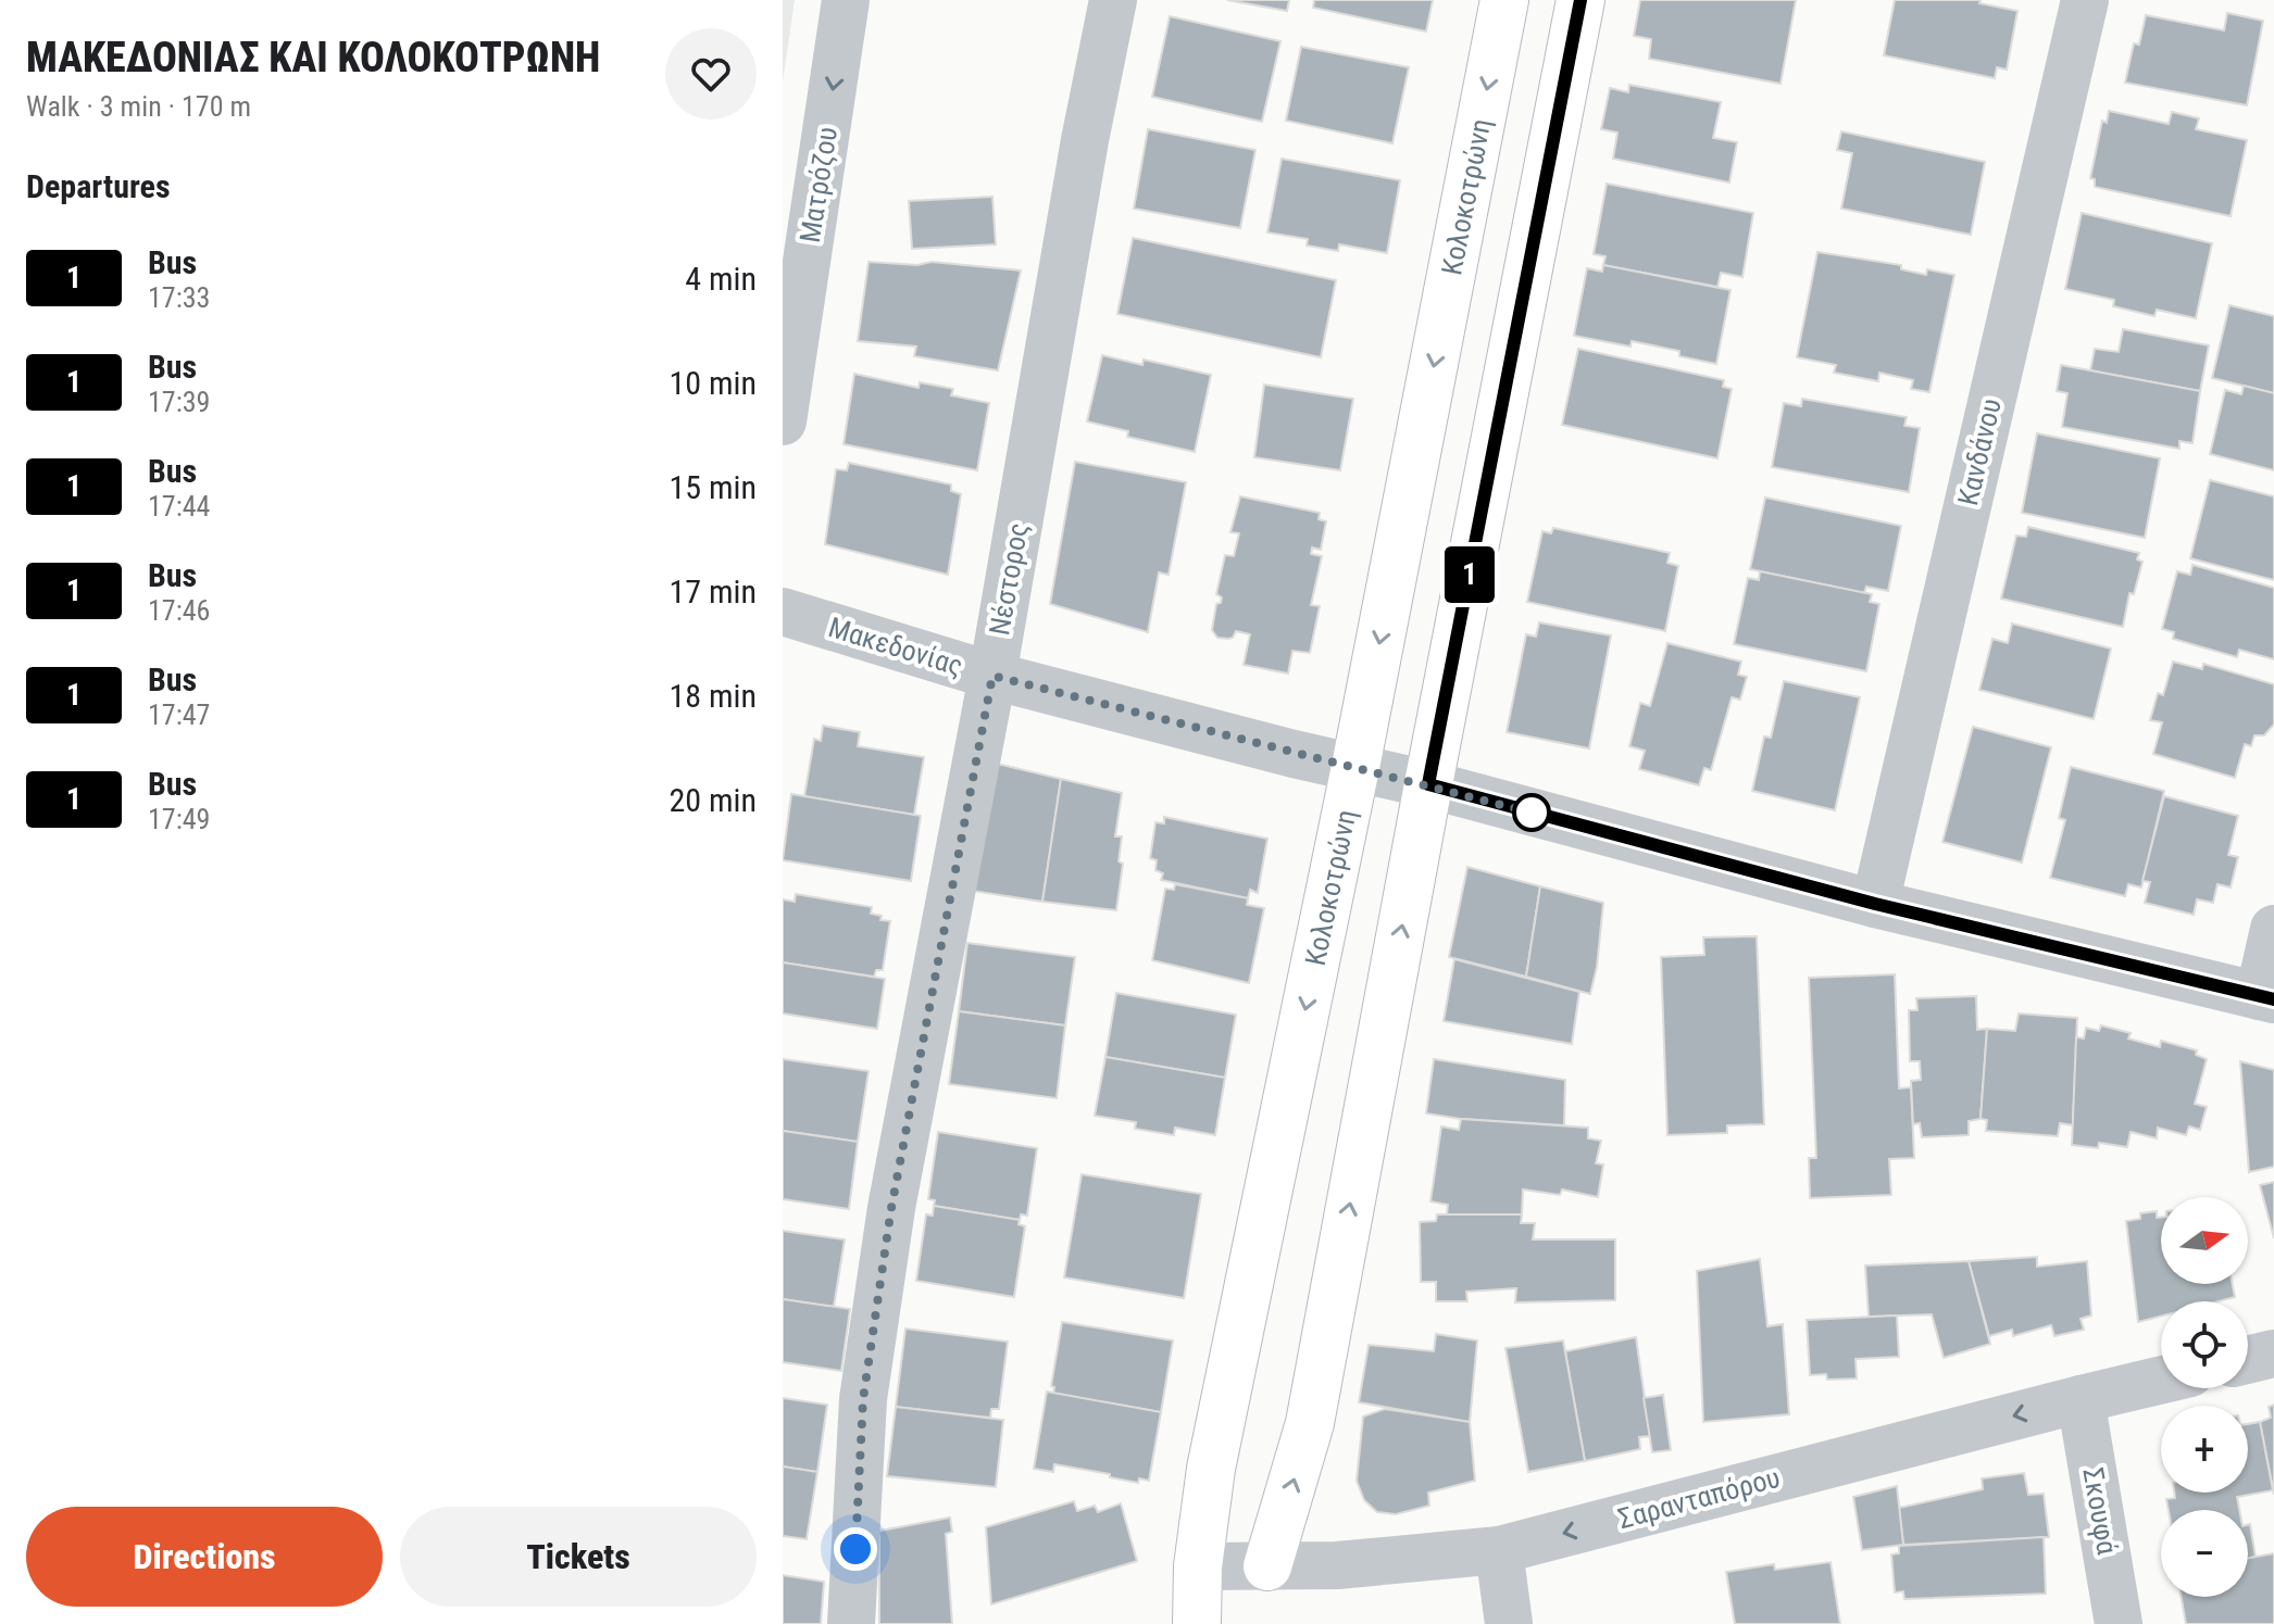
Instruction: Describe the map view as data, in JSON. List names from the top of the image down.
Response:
{
  "streets": {
    "street": [
      "Ματρόζου",
      "Κολοκοτρώνη",
      "Κανδάνου",
      "Νέστορος",
      "Μακεδονίας",
      "Σαρανταπόρου",
      "Σκουφά"
    ]
  },
  "crossings": [
    ["Κολοκοτρώνη", "Μακεδονίας"],
    ["Κολοκοτρώνη", "Σαρανταπόρου"],
    ["Κανδάνου", "Μακεδονίας"],
    ["Νέστορος", "Μακεδονίας"],
    ["Σαρανταπόρου", "Σκουφά"]
  ],
  "one_way": ["Ματρόζου", "Σαρανταπόρου"],
  "lines": ["bus line 1"],
  "north": "right",
  "page": {
    "heading": [
      ["ΜΑΚΕΔΟΝΙΑΣ ΚΑΙ ΚΟΛΟΚΟΤΡΩΝΗ", "Walk · 3 min · 170 m"],
      "Departures"
    ],
    "on_map": "1",
    "list": [
      {
        "mark": "1",
        "name": "Bus",
        "note": "17:33",
        "value": "4 min"
      },
      {
        "mark": "1",
        "name": "Bus",
        "note": "17:39",
        "value": "10 min"
      },
      {
        "mark": "1",
        "name": "Bus",
        "note": "17:44",
        "value": "15 min"
      },
      {
        "mark": "1",
        "name": "Bus",
        "note": "17:46",
        "value": "17 min"
      },
      {
        "mark": "1",
        "name": "Bus",
        "note": "17:47",
        "value": "18 min"
      },
      {
        "mark": "1",
        "name": "Bus",
        "note": "17:49",
        "value": "20 min"
      }
    ],
    "map_buttons": ["+", "−"],
    "buttons": ["Directions", "Tickets"]
  }
}
